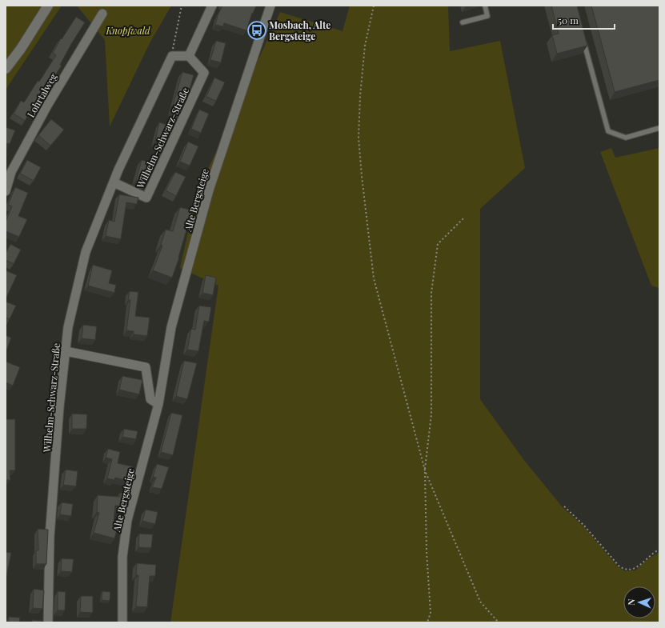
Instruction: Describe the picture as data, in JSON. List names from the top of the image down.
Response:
{
  "streets": {
    "street": ["Lohrtalweg", "Wilhelm-Schwarz-Straße", "Alte Bergsteige"]
  },
  "parks": ["Knopfwald"],
  "places": {
    "bus stop": ["Mosbach, Alte Bergsteige"]
  },
  "scale_bar": "50 m",
  "north": "left"
}
